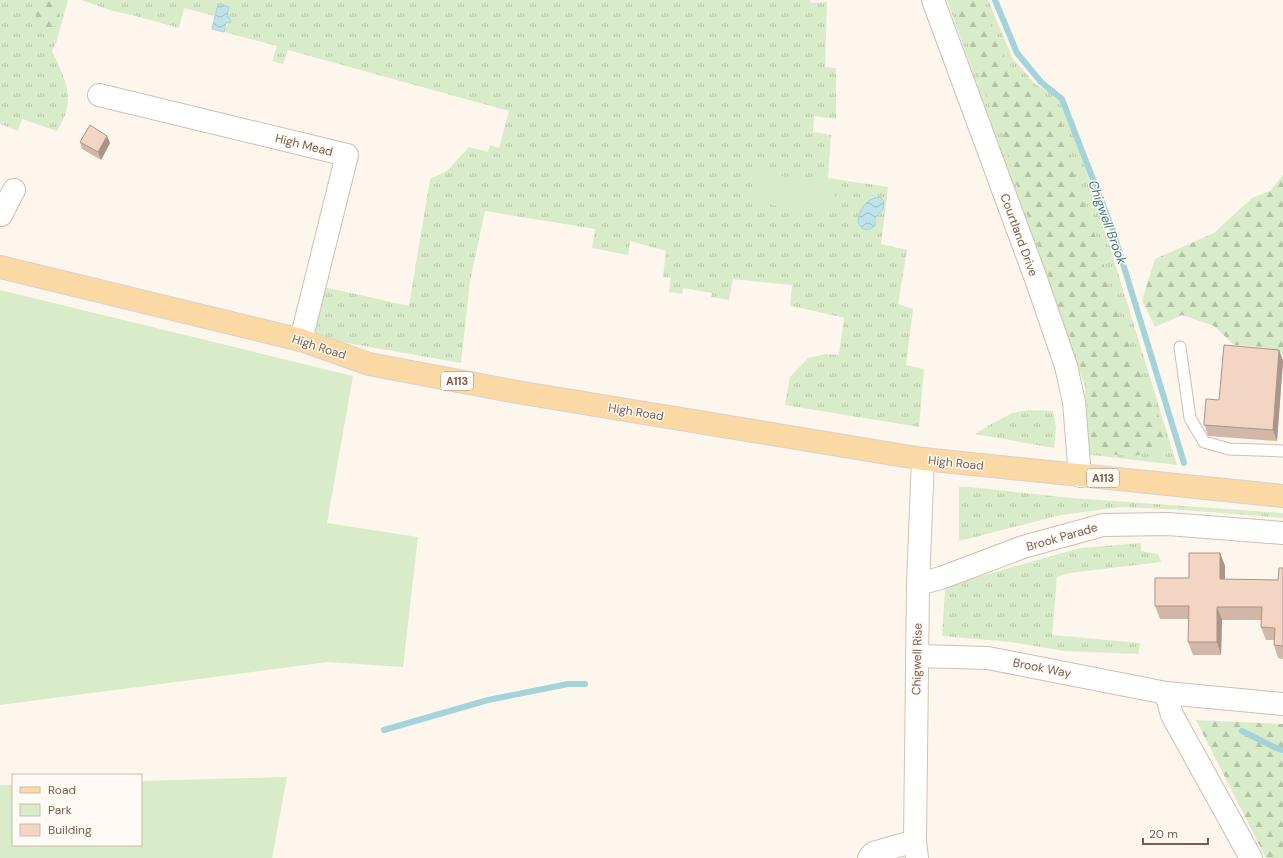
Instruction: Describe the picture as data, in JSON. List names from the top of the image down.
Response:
{
  "streets": {
    "main road": ["High Road", "A113"],
    "street": [
      "High Mead",
      "Courtland Drive",
      "Brook Parade",
      "Chigwell Rise",
      "Brook Way"
    ]
  },
  "crossings": [
    ["High Mead", "High Road"],
    ["Courtland Drive", "High Road"],
    ["High Road", "Chigwell Rise"],
    ["Brook Parade", "Chigwell Rise"],
    ["Chigwell Rise", "Brook Way"]
  ],
  "water": ["Chigwell Brook"],
  "legend": ["Road", "Park", "Building"],
  "scale_bar": "20 m"
}
